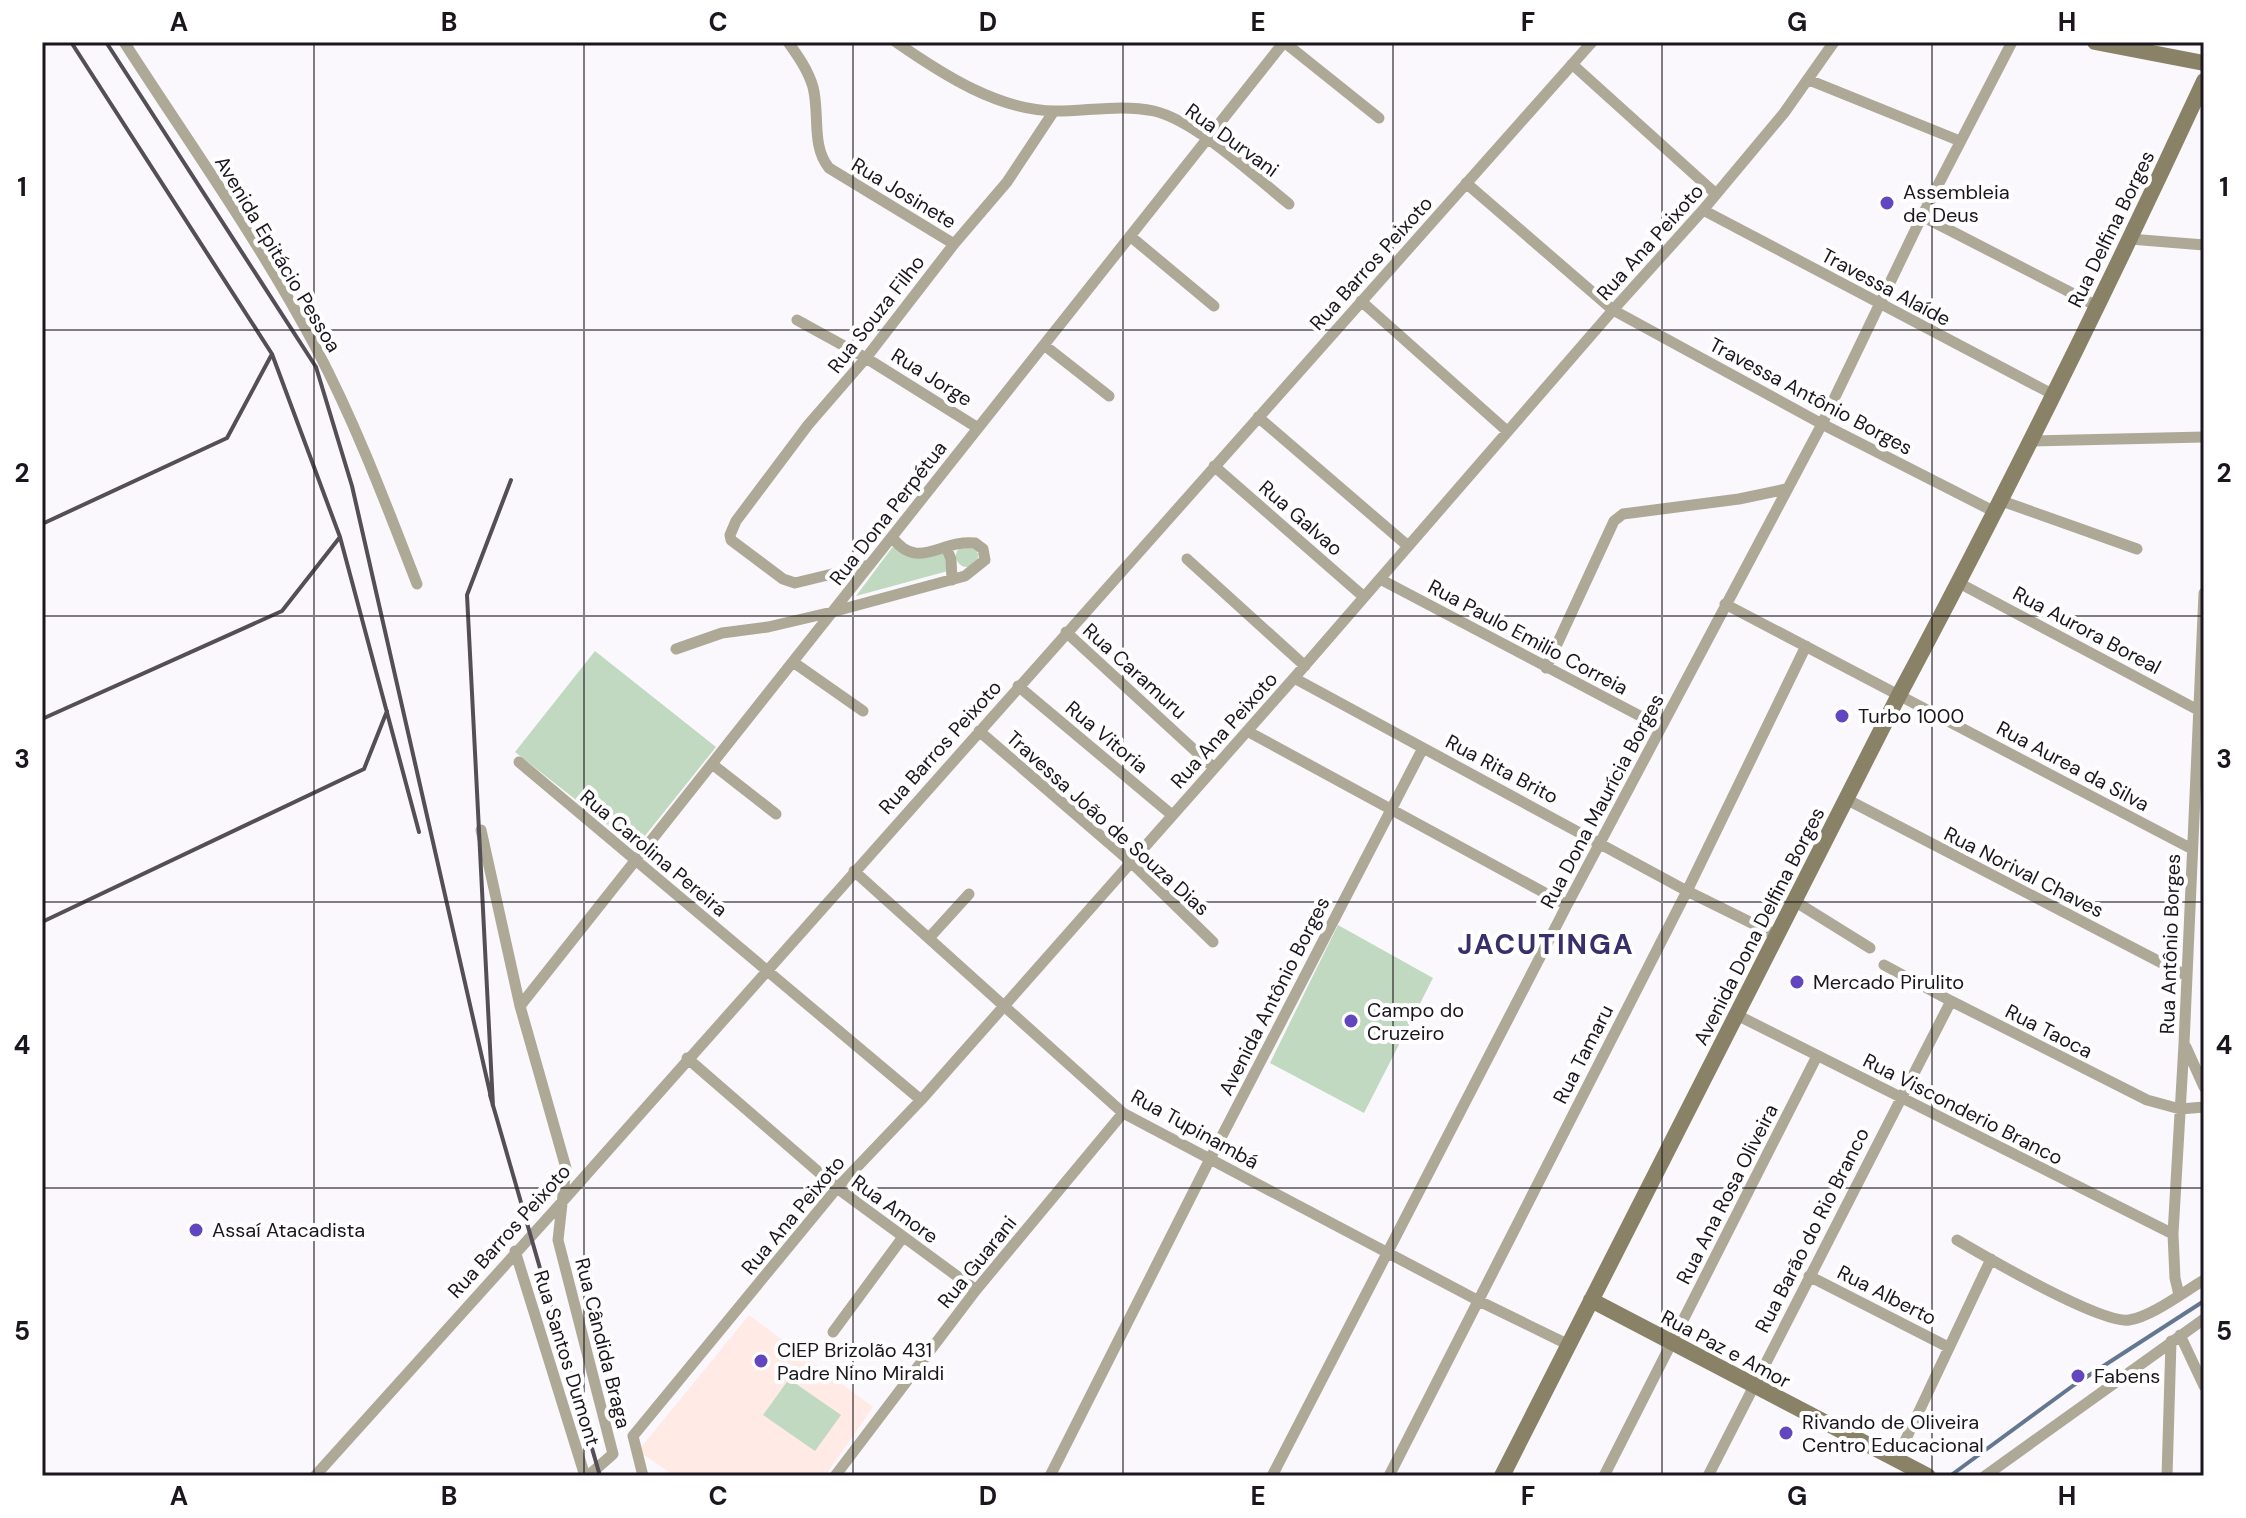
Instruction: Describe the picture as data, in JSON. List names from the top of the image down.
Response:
{
  "streets": {
    "street": [
      "Rua Durvani",
      "Rua Josinete",
      "Rua Delfina Borges",
      "Rua Ana Peixoto",
      "Avenida Epitácio Pessoa",
      "Rua Barros Peixoto",
      "Travessa Alaíde",
      "Rua Souza Filho",
      "Rua Jorge",
      "Travessa Antônio Borges",
      "Rua Dona Perpétua",
      "Rua Galvao",
      "Rua Aurora Boreal",
      "Rua Paulo Emilio Correia",
      "Rua Caramuru",
      "Rua Vitoria",
      "Rua Aurea da Silva",
      "Rua Rita Brito",
      "Rua Dona Maurícia Borges",
      "Travessa João de Souza Dias",
      "Rua Carolina Pereira",
      "Rua Norival Chaves",
      "Avenida Dona Delfina Borges",
      "Rua Antônio Borges",
      "Avenida Antônio Borges",
      "Rua Taoca",
      "Rua Tamaru",
      "Rua Visconderio Branco",
      "Rua Tupinambá",
      "Rua Ana Rosa Oliveira",
      "Rua Amore",
      "Rua Barão do Rio Branco",
      "Rua Guarani",
      "Rua Alberto",
      "Rua Cândida Braga",
      "Rua Paz e Amor",
      "Rua Santos Dumont"
    ]
  },
  "crossings": [
    ["Rua Durvani", "Rua Souza Filho"],
    ["Rua Durvani", "Rua Dona Perpétua"],
    ["Rua Josinete", "Rua Souza Filho"],
    ["Rua Delfina Borges", "Travessa Alaíde"],
    ["Rua Delfina Borges", "Avenida Dona Delfina Borges"],
    ["Rua Ana Peixoto", "Travessa Alaíde"],
    ["Rua Ana Peixoto", "Travessa Antônio Borges"],
    ["Rua Ana Peixoto", "Rua Galvao"],
    ["Rua Ana Peixoto", "Rua Paulo Emilio Correia"],
    ["Rua Ana Peixoto", "Rua Caramuru"],
    ["Rua Ana Peixoto", "Rua Vitoria"],
    ["Rua Ana Peixoto", "Rua Rita Brito"],
    ["Rua Ana Peixoto", "Travessa João de Souza Dias"],
    ["Rua Ana Peixoto", "Rua Carolina Pereira"],
    ["Rua Ana Peixoto", "Rua Tupinambá"],
    ["Rua Ana Peixoto", "Rua Amore"],
    ["Rua Ana Peixoto", "Rua Cândida Braga"],
    ["Rua Barros Peixoto", "Travessa Antônio Borges"],
    ["Rua Barros Peixoto", "Rua Galvao"],
    ["Rua Barros Peixoto", "Rua Caramuru"],
    ["Rua Barros Peixoto", "Rua Vitoria"],
    ["Rua Barros Peixoto", "Travessa João de Souza Dias"],
    ["Rua Barros Peixoto", "Rua Carolina Pereira"],
    ["Rua Barros Peixoto", "Rua Tupinambá"],
    ["Rua Barros Peixoto", "Rua Amore"],
    ["Rua Barros Peixoto", "Rua Cândida Braga"],
    ["Rua Barros Peixoto", "Rua Santos Dumont"],
    ["Travessa Alaíde", "Rua Dona Maurícia Borges"],
    ["Travessa Alaíde", "Avenida Dona Delfina Borges"],
    ["Rua Souza Filho", "Rua Jorge"],
    ["Rua Souza Filho", "Rua Dona Perpétua"],
    ["Rua Jorge", "Rua Dona Perpétua"],
    ["Travessa Antônio Borges", "Rua Dona Maurícia Borges"],
    ["Travessa Antônio Borges", "Avenida Dona Delfina Borges"],
    ["Rua Dona Perpétua", "Rua Carolina Pereira"],
    ["Rua Aurora Boreal", "Avenida Dona Delfina Borges"],
    ["Rua Aurora Boreal", "Rua Antônio Borges"],
    ["Rua Paulo Emilio Correia", "Rua Dona Maurícia Borges"],
    ["Rua Aurea da Silva", "Rua Dona Maurícia Borges"],
    ["Rua Aurea da Silva", "Avenida Dona Delfina Borges"],
    ["Rua Aurea da Silva", "Rua Antônio Borges"],
    ["Rua Aurea da Silva", "Rua Tamaru"],
    ["Rua Rita Brito", "Rua Dona Maurícia Borges"],
    ["Rua Rita Brito", "Avenida Dona Delfina Borges"],
    ["Rua Rita Brito", "Avenida Antônio Borges"],
    ["Rua Rita Brito", "Rua Tamaru"],
    ["Rua Dona Maurícia Borges", "Rua Tupinambá"],
    ["Rua Norival Chaves", "Avenida Dona Delfina Borges"],
    ["Rua Norival Chaves", "Rua Antônio Borges"],
    ["Avenida Dona Delfina Borges", "Rua Visconderio Branco"],
    ["Avenida Dona Delfina Borges", "Rua Tupinambá"],
    ["Avenida Dona Delfina Borges", "Rua Paz e Amor"],
    ["Rua Antônio Borges", "Rua Taoca"],
    ["Rua Antônio Borges", "Rua Visconderio Branco"],
    ["Avenida Antônio Borges", "Rua Tupinambá"],
    ["Rua Taoca", "Rua Barão do Rio Branco"],
    ["Rua Tamaru", "Rua Tupinambá"],
    ["Rua Visconderio Branco", "Rua Ana Rosa Oliveira"],
    ["Rua Visconderio Branco", "Rua Barão do Rio Branco"],
    ["Rua Tupinambá", "Rua Guarani"],
    ["Rua Ana Rosa Oliveira", "Rua Paz e Amor"],
    ["Rua Amore", "Rua Guarani"],
    ["Rua Barão do Rio Branco", "Rua Alberto"],
    ["Rua Barão do Rio Branco", "Rua Paz e Amor"],
    ["Rua Cândida Braga", "Rua Santos Dumont"]
  ],
  "districts": ["JACUTINGA"],
  "places": [
    "Assembleia de Deus",
    "Turbo 1000",
    "Mercado Pirulito",
    "Campo do Cruzeiro",
    "Assaí Atacadista",
    "CIEP Brizolão 431 Padre Nino Miraldi",
    "Fabens",
    "Rivando de Oliveira Centro Educacional"
  ],
  "grid": {
    "columns": [
      "A",
      "B",
      "C",
      "D",
      "E",
      "F",
      "G",
      "H"
    ],
    "rows": [
      "1",
      "2",
      "3",
      "4",
      "5"
    ]
  }
}
